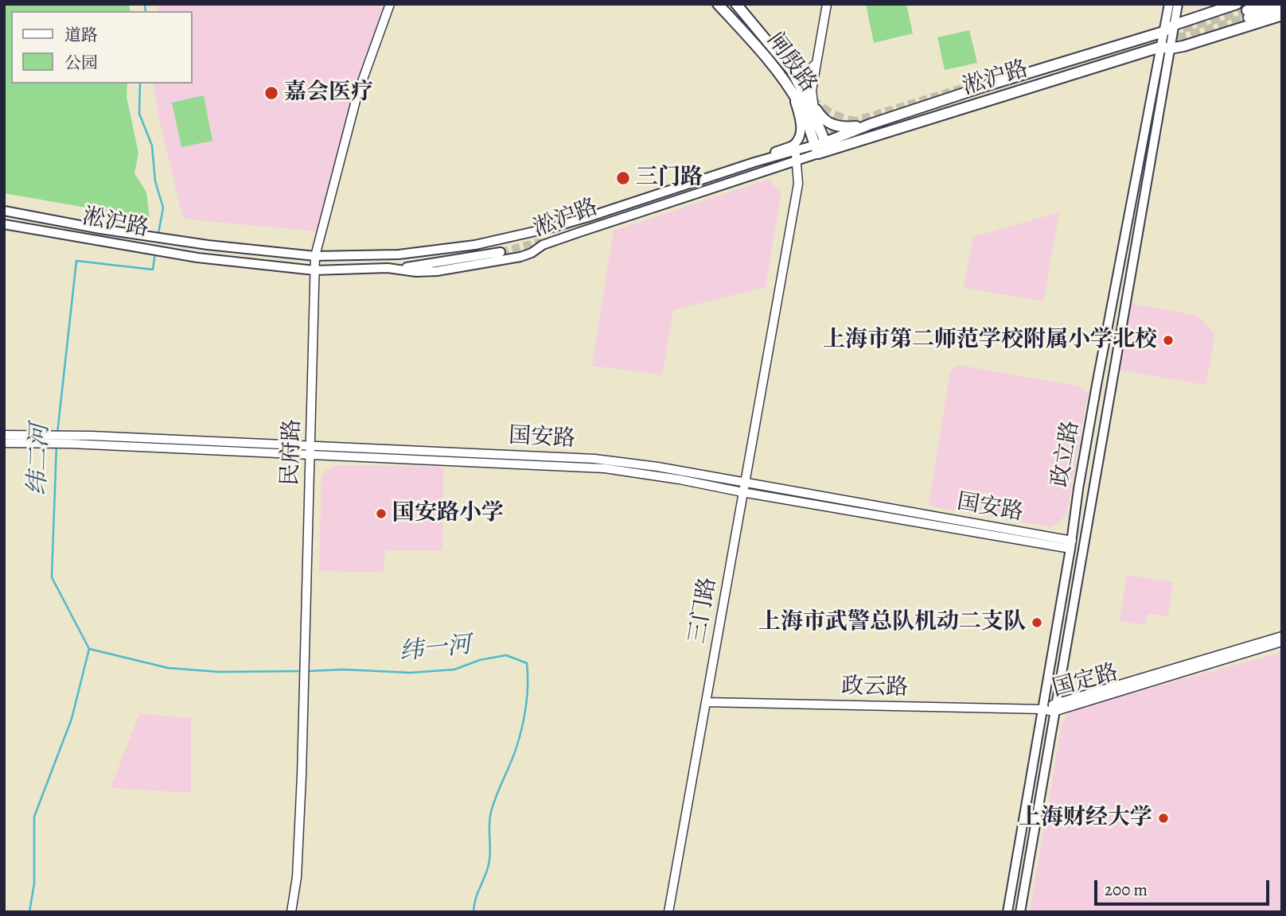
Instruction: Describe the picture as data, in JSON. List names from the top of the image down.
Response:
{
  "streets": {
    "main road": ["闸殷路", "淞沪路", "政立路"],
    "street": [
      "国安路",
      "民府路",
      "三门路",
      "国定路",
      "政云路"
    ]
  },
  "crossings": [
    ["闸殷路", "淞沪路"],
    ["淞沪路", "民府路"],
    ["淞沪路", "政立路"],
    ["淞沪路", "三门路"],
    ["国安路", "民府路"],
    ["国安路", "政立路"],
    ["国安路", "三门路"],
    ["政立路", "国定路"],
    ["政立路", "政云路"],
    ["三门路", "政云路"],
    ["国定路", "政云路"]
  ],
  "water": ["纬二河", "纬一河"],
  "places": [
    "嘉会医疗",
    "三门路",
    "上海市第二师范学校附属小学北校",
    "国安路小学",
    "上海市武警总队机动二支队",
    "上海财经大学"
  ],
  "legend": ["道路", "公园"],
  "scale_bar": "200 m"
}
